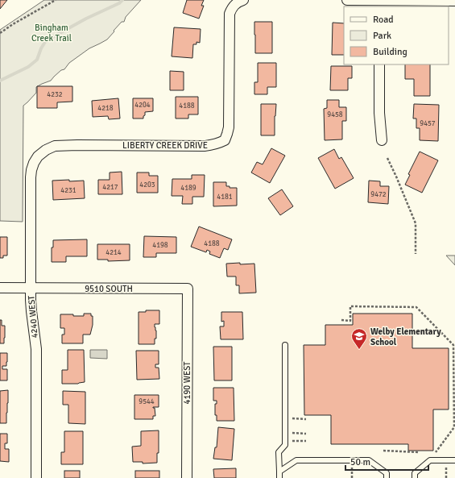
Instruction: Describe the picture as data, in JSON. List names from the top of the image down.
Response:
{
  "streets": {
    "street": [
      "LIBERTY CREEK DRIVE",
      "9510 SOUTH",
      "4240 WEST",
      "4190 WEST"
    ]
  },
  "crossings": [
    ["LIBERTY CREEK DRIVE", "4240 WEST"],
    ["9510 SOUTH", "4240 WEST"],
    ["9510 SOUTH", "4190 WEST"]
  ],
  "parks": ["Bingham Creek Trail"],
  "places": {
    "school or university": ["Welby Elementary School"]
  },
  "house_numbers": [
    "4232",
    "4204",
    "4188",
    "4218",
    "9458",
    "9457",
    "4203",
    "4217",
    "4189",
    "4231",
    "9472",
    "4181",
    "4188",
    "4198",
    "4214",
    "9544"
  ],
  "legend": ["Road", "Park", "Building"],
  "scale_bar": "50 m"
}
